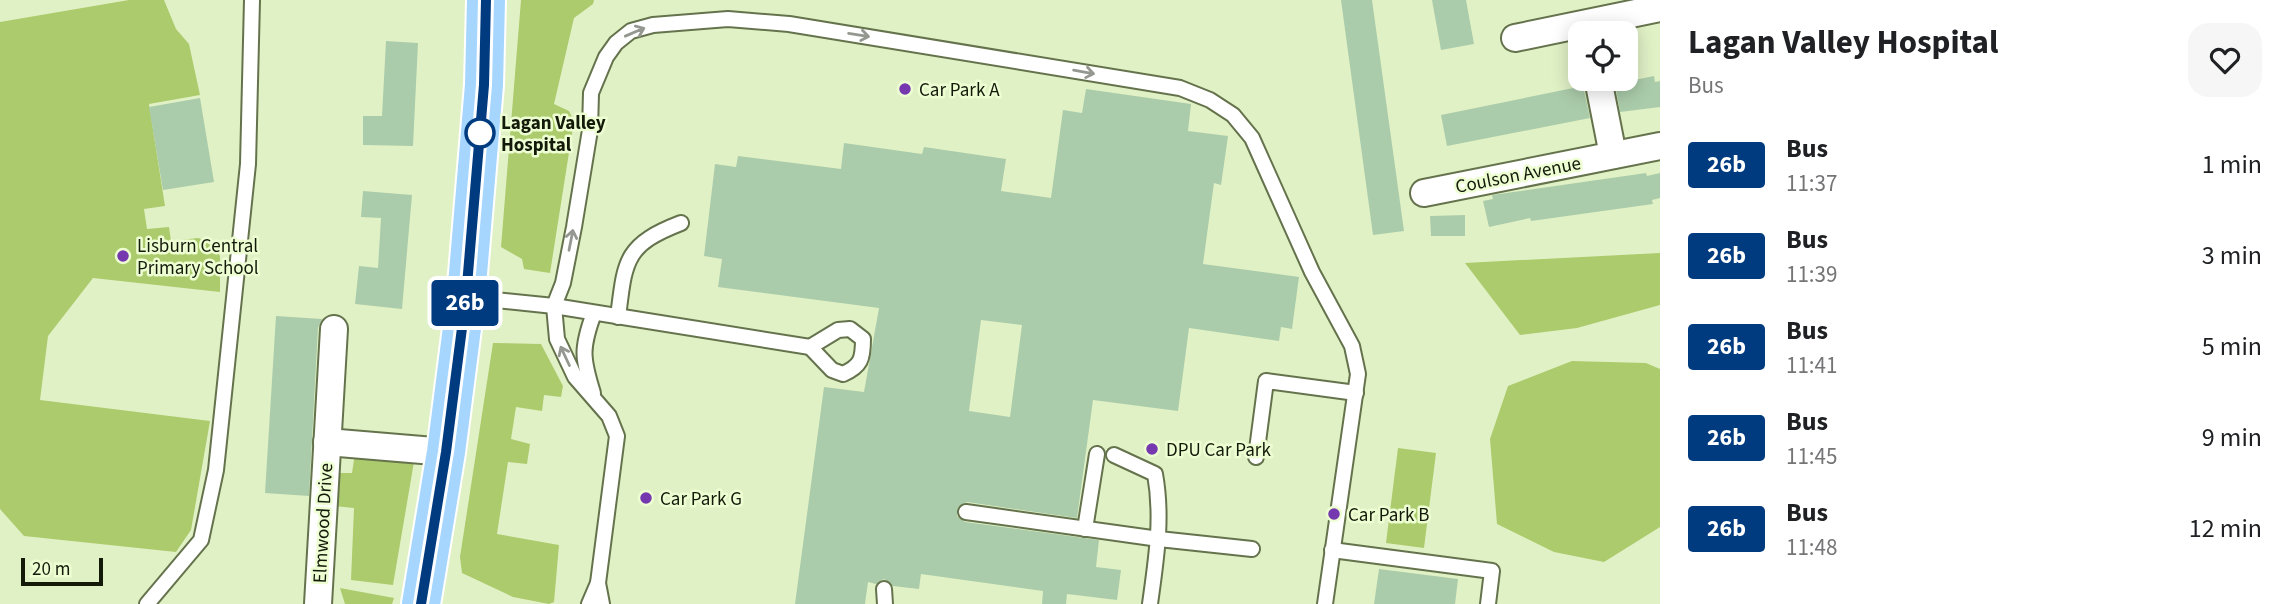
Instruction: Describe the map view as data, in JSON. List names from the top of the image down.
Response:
{
  "streets": {
    "street": ["Coulson Avenue", "Elmwood Drive"]
  },
  "places": [
    "Car Park A",
    "Lagan Valley Hospital",
    "Lisburn Central Primary School",
    "DPU Car Park",
    "Car Park G",
    "Car Park B"
  ],
  "lines": ["bus line 26b"],
  "scale_bar": "20 m",
  "page": {
    "on_map": "26b",
    "heading": ["Lagan Valley Hospital", "Bus"],
    "list": [
      {
        "mark": "26b",
        "name": "Bus",
        "note": "11:37",
        "value": "1 min"
      },
      {
        "mark": "26b",
        "name": "Bus",
        "note": "11:39",
        "value": "3 min"
      },
      {
        "mark": "26b",
        "name": "Bus",
        "note": "11:41",
        "value": "5 min"
      },
      {
        "mark": "26b",
        "name": "Bus",
        "note": "11:45",
        "value": "9 min"
      },
      {
        "mark": "26b",
        "name": "Bus",
        "note": "11:48",
        "value": "12 min"
      }
    ],
    "scale": "20 m"
  }
}
